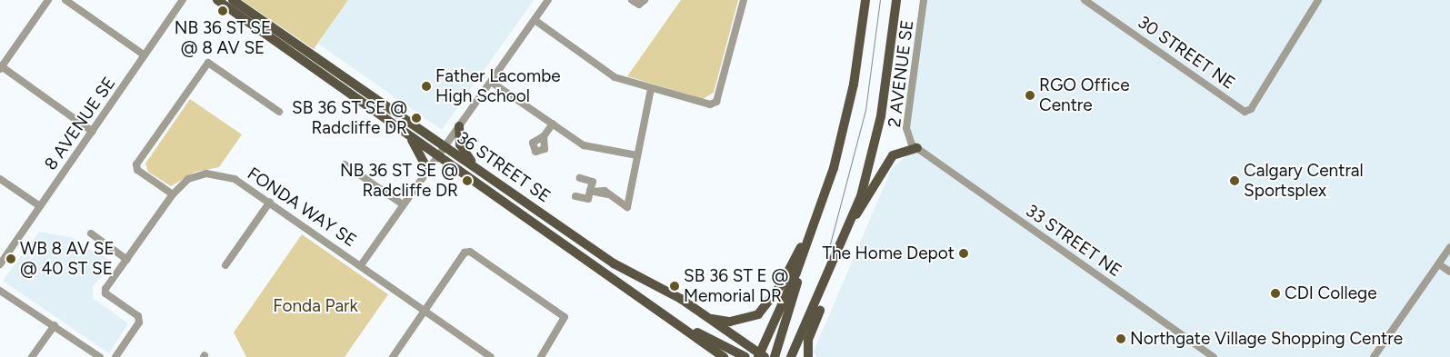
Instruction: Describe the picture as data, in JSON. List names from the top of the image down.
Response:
{
  "streets": {
    "main road": ["36 STREET SE"],
    "street": [
      "30 STREET NE",
      "2 AVENUE SE",
      "8 AVENUE SE",
      "FONDA WAY SE",
      "33 STREET NE"
    ]
  },
  "crossings": [
    ["2 AVENUE SE", "33 STREET NE"]
  ],
  "parks": ["Fonda Park"],
  "places": [
    "NB 36 ST SE @ 8 AV SE",
    "Father Lacombe High School",
    "RGO Office Centre",
    "SB 36 ST SE @ Radcliffe DR",
    "NB 36 ST SE @ Radcliffe DR",
    "Calgary Central Sportsplex",
    "The Home Depot",
    "WB 8 AV SE @ 40 ST SE",
    "SB 36 ST E @ Memorial DR",
    "CDI College",
    "Northgate Village Shopping Centre"
  ]
}
